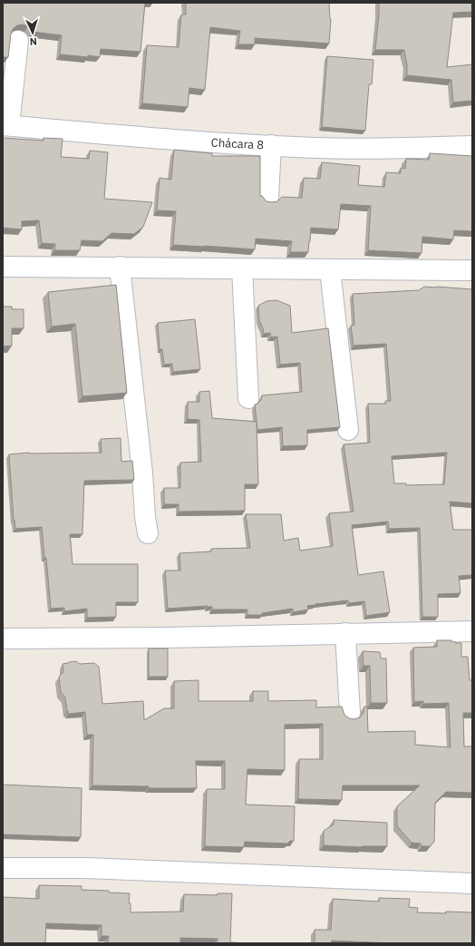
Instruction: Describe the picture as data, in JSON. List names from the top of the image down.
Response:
{
  "streets": {
    "street": ["Chácara 8"]
  },
  "north": "bottom"
}
